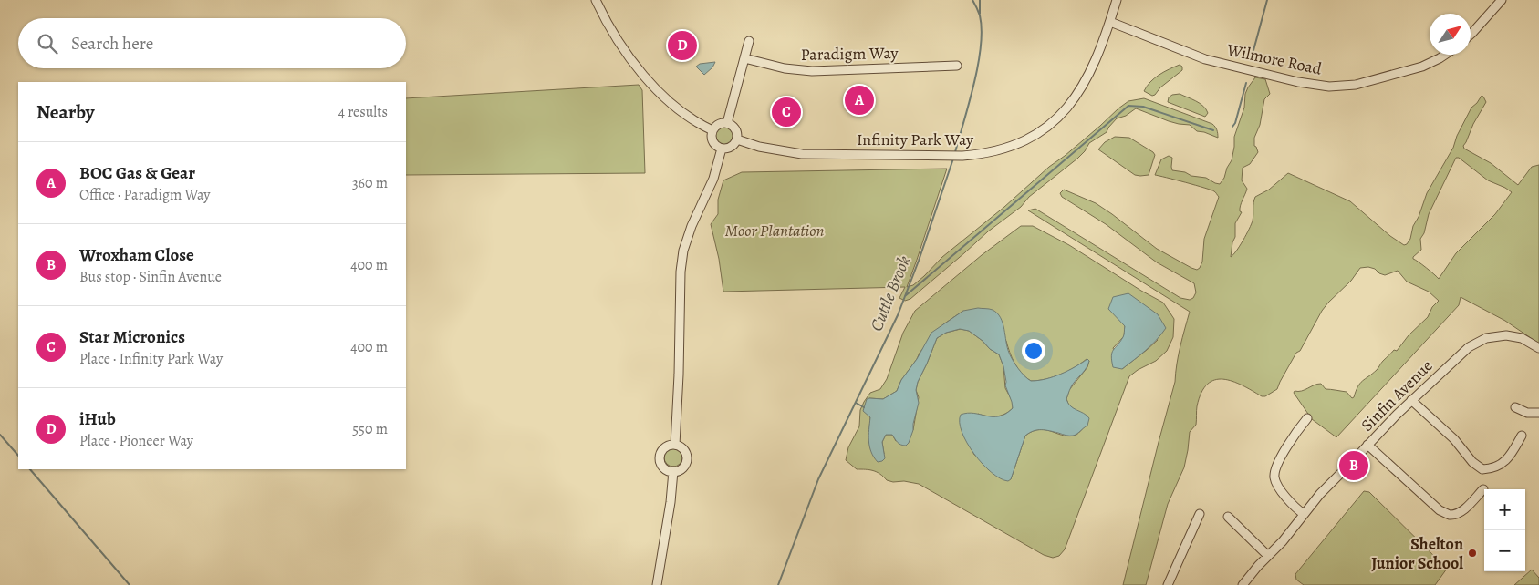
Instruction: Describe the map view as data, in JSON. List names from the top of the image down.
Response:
{
  "streets": {
    "street": [
      "Paradigm Way",
      "Wilmore Road",
      "Infinity Park Way",
      "Sinfin Avenue"
    ]
  },
  "crossings": [
    ["Wilmore Road", "Infinity Park Way"]
  ],
  "water": ["Cuttle Brook"],
  "parks": ["Moor Plantation"],
  "places": ["Shelton Junior School"],
  "north": "top right",
  "page": {
    "search": "Search here",
    "pins": [
      "D",
      "A",
      "C",
      "B"
    ],
    "heading": ["Nearby", "4 results"],
    "list": [
      {
        "mark": "A",
        "name": "BOC Gas & Gear",
        "note": "Office · Paradigm Way",
        "value": "360 m"
      },
      {
        "mark": "B",
        "name": "Wroxham Close",
        "note": "Bus stop · Sinfin Avenue",
        "value": "400 m"
      },
      {
        "mark": "C",
        "name": "Star Micronics",
        "note": "Place · Infinity Park Way",
        "value": "400 m"
      },
      {
        "mark": "D",
        "name": "iHub",
        "note": "Place · Pioneer Way",
        "value": "550 m"
      }
    ],
    "map_buttons": ["+", "−"]
  }
}
